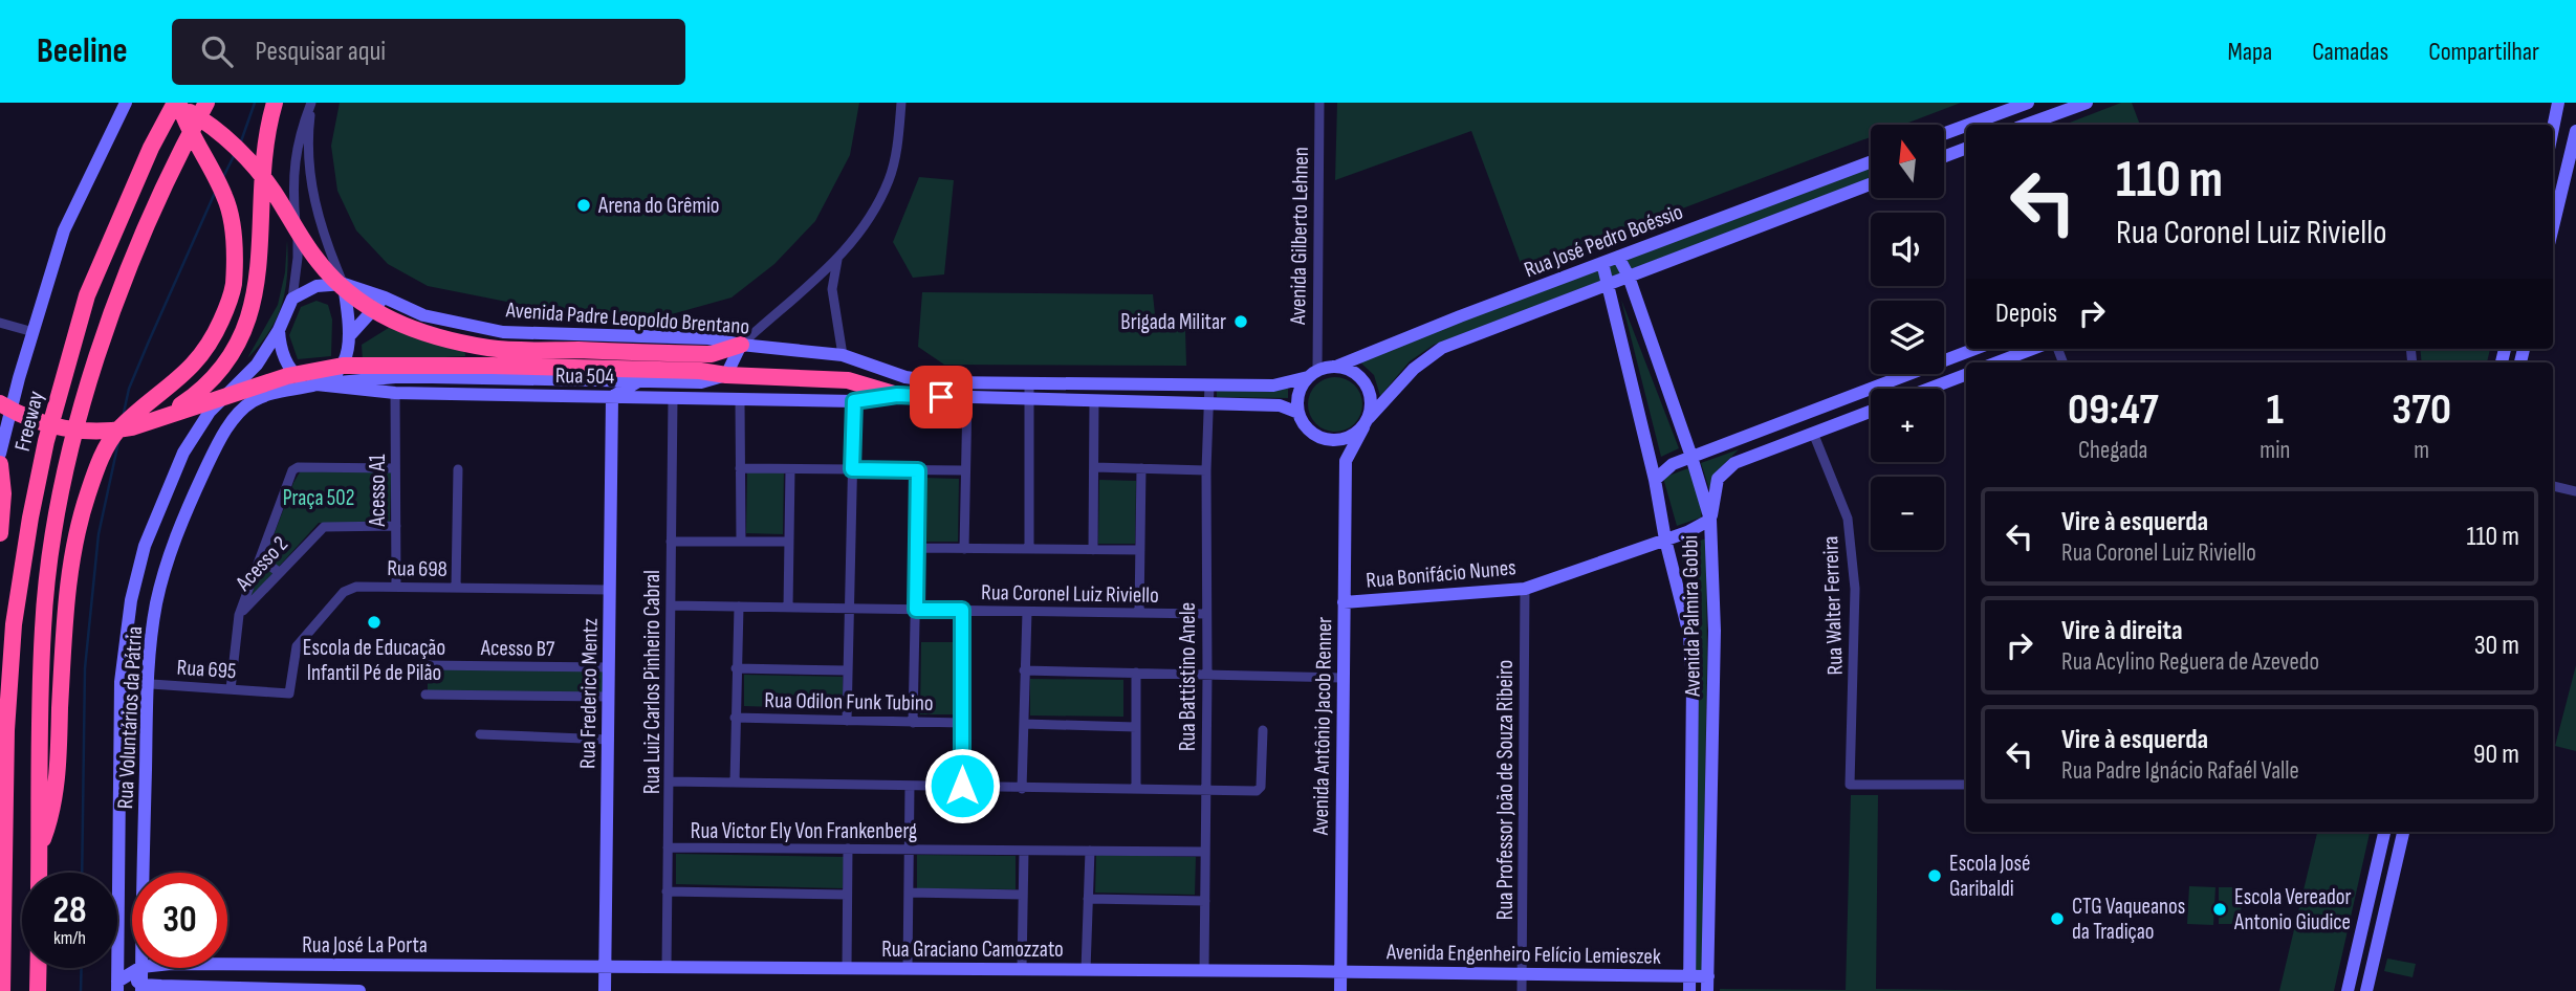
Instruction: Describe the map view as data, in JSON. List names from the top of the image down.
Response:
{
  "streets": {
    "highway": ["Freeway"],
    "main road": [
      "Rua José Pedro Boéssio",
      "Avenida Padre Leopoldo Brentano",
      "Rua 504",
      "Rua Bonifácio Nunes",
      "Avenida Palmira Gobbi",
      "Rua Frederico Mentz",
      "Rua Voluntários da Pátria",
      "Avenida Antônio Jacob Renner",
      "Rua José La Porta",
      "Rua Graciano Camozzato",
      "Avenida Engenheiro Felício Lemieszek"
    ],
    "street": [
      "Avenida Gilberto Lehnen",
      "Acesso A1",
      "Acesso 2",
      "Rua 698",
      "Rua Coronel Luiz Riviello",
      "Rua Walter Ferreira",
      "Acesso B7",
      "Rua 695",
      "Rua Battistino Anele",
      "Rua Luiz Carlos Pinheiro Cabral",
      "Rua Odilon Funk Tubino",
      "Rua Professor João de Souza Ribeiro",
      "Rua Victor Ely Von Frankenberg"
    ]
  },
  "crossings": [
    ["Avenida Gilberto Lehnen", "Rua José Pedro Boéssio"],
    ["Avenida Gilberto Lehnen", "Avenida Padre Leopoldo Brentano"],
    ["Avenida Gilberto Lehnen", "Avenida Antônio Jacob Renner"],
    ["Rua José Pedro Boéssio", "Avenida Padre Leopoldo Brentano"],
    ["Rua José Pedro Boéssio", "Avenida Palmira Gobbi"],
    ["Rua José Pedro Boéssio", "Avenida Antônio Jacob Renner"],
    ["Avenida Padre Leopoldo Brentano", "Rua 504"],
    ["Avenida Padre Leopoldo Brentano", "Rua Battistino Anele"],
    ["Avenida Padre Leopoldo Brentano", "Rua Voluntários da Pátria"],
    ["Avenida Padre Leopoldo Brentano", "Avenida Antônio Jacob Renner"],
    ["Rua 504", "Acesso A1"],
    ["Rua 504", "Rua Luiz Carlos Pinheiro Cabral"],
    ["Rua 504", "Rua Frederico Mentz"],
    ["Rua 504", "Rua Voluntários da Pátria"],
    ["Acesso A1", "Acesso 2"],
    ["Acesso A1", "Rua 698"],
    ["Rua 698", "Rua 695"],
    ["Rua 698", "Rua Frederico Mentz"],
    ["Rua Bonifácio Nunes", "Avenida Palmira Gobbi"],
    ["Rua Bonifácio Nunes", "Avenida Antônio Jacob Renner"],
    ["Rua Bonifácio Nunes", "Rua Professor João de Souza Ribeiro"],
    ["Rua Coronel Luiz Riviello", "Rua Battistino Anele"],
    ["Rua Coronel Luiz Riviello", "Rua Luiz Carlos Pinheiro Cabral"],
    ["Avenida Palmira Gobbi", "Avenida Engenheiro Felício Lemieszek"],
    ["Acesso B7", "Rua Frederico Mentz"],
    ["Rua 695", "Rua Voluntários da Pátria"],
    ["Rua Battistino Anele", "Rua Victor Ely Von Frankenberg"],
    ["Rua Battistino Anele", "Rua Graciano Camozzato"],
    ["Rua Luiz Carlos Pinheiro Cabral", "Rua Victor Ely Von Frankenberg"],
    ["Rua Luiz Carlos Pinheiro Cabral", "Rua Graciano Camozzato"],
    ["Rua Frederico Mentz", "Rua José La Porta"],
    ["Rua Frederico Mentz", "Rua Graciano Camozzato"],
    ["Rua Voluntários da Pátria", "Rua José La Porta"],
    ["Avenida Antônio Jacob Renner", "Rua Graciano Camozzato"],
    ["Avenida Antônio Jacob Renner", "Avenida Engenheiro Felício Lemieszek"],
    ["Rua Professor João de Souza Ribeiro", "Avenida Engenheiro Felício Lemieszek"],
    ["Rua José La Porta", "Rua Graciano Camozzato"],
    ["Rua Graciano Camozzato", "Avenida Engenheiro Felício Lemieszek"]
  ],
  "parks": ["Praça 502"],
  "places": [
    "Arena do Grêmio",
    "Brigada Militar",
    "Escola de Educação Infantil Pé de Pilão",
    "Escola José Garibaldi",
    "Escola Vereador Antonio Giudice",
    "CTG Vaqueanos da Tradiçao"
  ],
  "north": "top",
  "page": {
    "header": "Beeline",
    "search": "Pesquisar aqui",
    "nav": ["Mapa", "Camadas", "Compartilhar"],
    "map_buttons": ["+", "−"],
    "turn": ["110 m", "Rua Coronel Luiz Riviello"],
    "then": "Depois",
    "eta": [
      "09:47",
      "Chegada",
      "1",
      "min",
      "370",
      "m"
    ],
    "list": [
      {
        "name": "Vire à esquerda",
        "note": "Rua Coronel Luiz Riviello",
        "value": "110 m"
      },
      {
        "name": "Vire à direita",
        "note": "Rua Acylino Reguera de Azevedo",
        "value": "30 m"
      },
      {
        "name": "Vire à esquerda",
        "note": "Rua Padre Ignácio Rafaél Valle",
        "value": "90 m"
      }
    ],
    "speed": "28 km/h",
    "limit": "30"
  }
}
